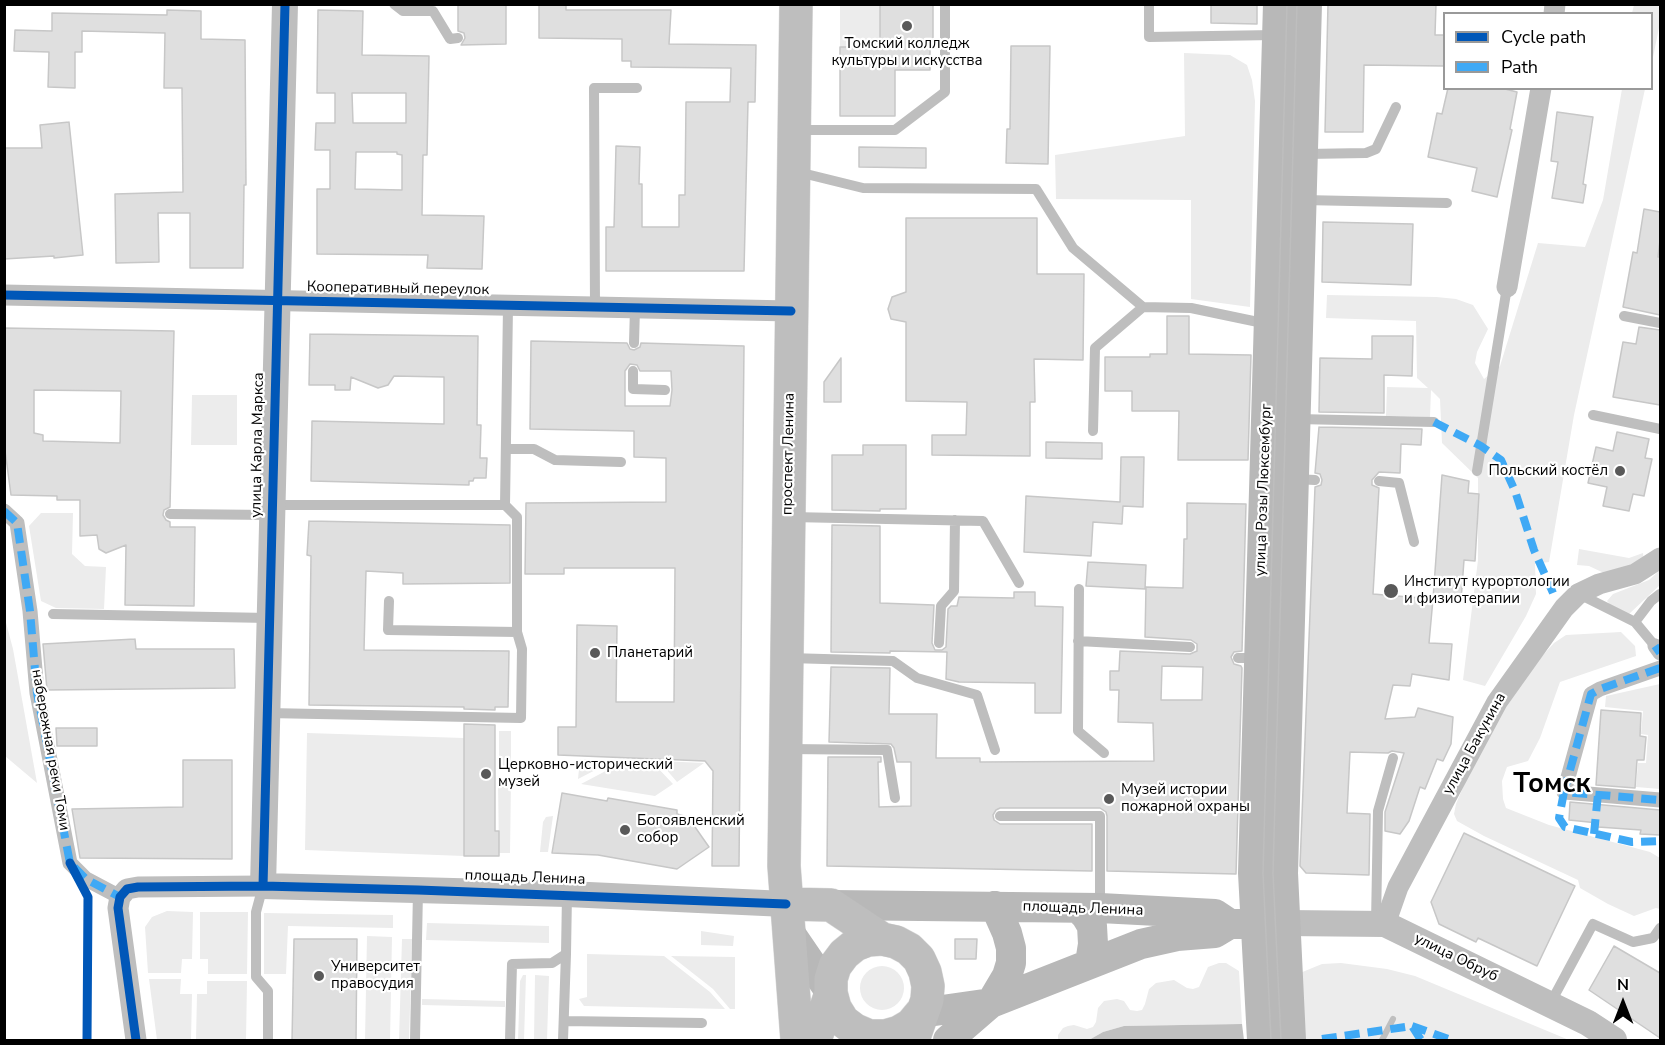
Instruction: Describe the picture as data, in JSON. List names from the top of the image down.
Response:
{
  "streets": {
    "main road": ["проспект Ленина", "улица Розы Люксембург", "площадь Ленина"],
    "street": [
      "Кооперативный переулок",
      "улица Карла Маркса",
      "улица Бакунина",
      "набережная реки Томи",
      "улица Обруб"
    ]
  },
  "crossings": [
    ["Кооперативный переулок", "улица Карла Маркса"],
    ["Кооперативный переулок", "проспект Ленина"],
    ["улица Карла Маркса", "площадь Ленина"],
    ["проспект Ленина", "площадь Ленина"],
    ["улица Розы Люксембург", "площадь Ленина"],
    ["улица Розы Люксембург", "улица Обруб"],
    ["улица Бакунина", "улица Обруб"]
  ],
  "districts": ["Томск"],
  "places": [
    "Томский колледж культуры и искусства",
    "Польский костёл",
    "Институт курортологии и физиотерапии",
    "Планетарий",
    "Церковно-исторический музей",
    "Музей истории пожарной охраны",
    "Богоявленский собор",
    "Университет правосудия"
  ],
  "legend": ["Cycle path", "Path"],
  "north": "top"
}
